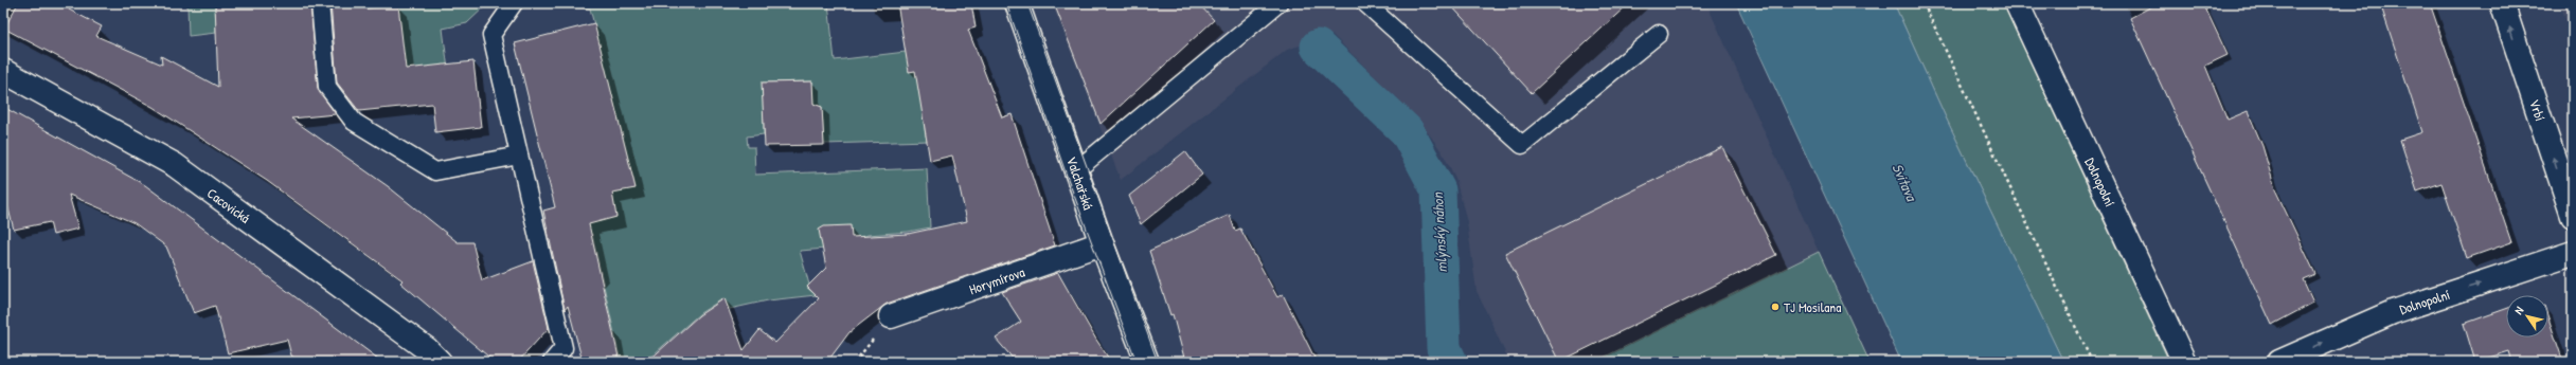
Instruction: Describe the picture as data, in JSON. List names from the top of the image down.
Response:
{
  "streets": {
    "street": [
      "Vrbí",
      "Dolnopolní",
      "Valchařská",
      "Cacovická",
      "Horymírova"
    ]
  },
  "crossings": [
    ["Valchařská", "Horymírova"]
  ],
  "one_way": ["Vrbí", "Dolnopolní"],
  "water": ["Svitava", "mlýnský náhon"],
  "places": ["TJ Mosilana"],
  "north": "top left"
}
